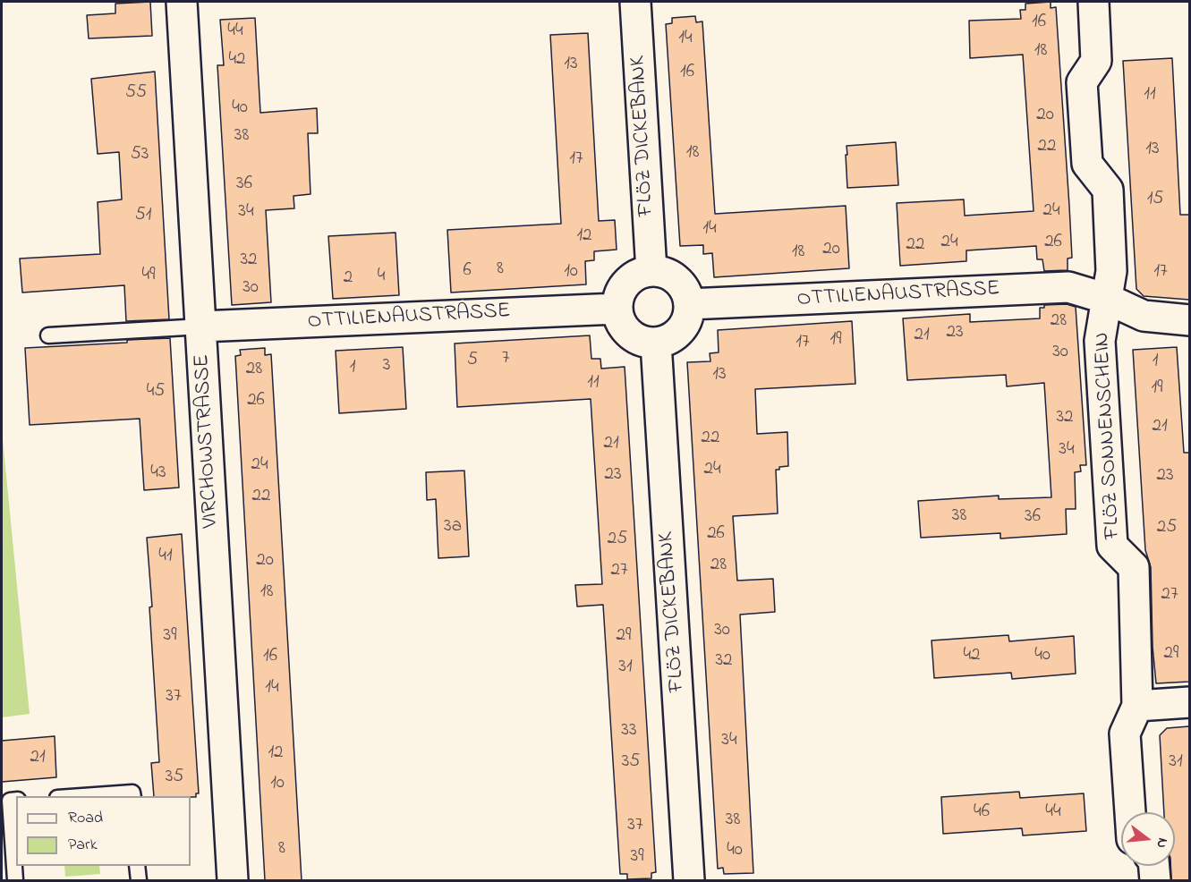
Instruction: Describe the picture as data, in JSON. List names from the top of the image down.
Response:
{
  "streets": {
    "street": [
      "FLÖZ DICKEBANK",
      "OTTILIENAUSTRASSE",
      "FLÖZ SONNENSCHEIN",
      "VIRCHOWSTRASSE"
    ]
  },
  "crossings": [
    ["FLÖZ DICKEBANK", "OTTILIENAUSTRASSE"],
    ["OTTILIENAUSTRASSE", "FLÖZ SONNENSCHEIN"],
    ["OTTILIENAUSTRASSE", "VIRCHOWSTRASSE"]
  ],
  "house_numbers": [
    "16",
    "44",
    "14",
    "18",
    "42",
    "13",
    "16",
    "55",
    "11",
    "40",
    "20",
    "38",
    "22",
    "13",
    "18",
    "53",
    "17",
    "36",
    "15",
    "24",
    "34",
    "51",
    "14",
    "12",
    "24",
    "26",
    "22",
    "20",
    "18",
    "32",
    "8",
    "6",
    "10",
    "17",
    "49",
    "4",
    "2",
    "30",
    "28",
    "23",
    "21",
    "19",
    "17",
    "30",
    "7",
    "5",
    "1",
    "3",
    "1",
    "28",
    "13",
    "11",
    "19",
    "45",
    "26",
    "32",
    "21",
    "22",
    "21",
    "34",
    "24",
    "24",
    "43",
    "23",
    "23",
    "22",
    "38",
    "36",
    "3a",
    "25",
    "26",
    "25",
    "41",
    "20",
    "28",
    "27",
    "18",
    "27",
    "30",
    "39",
    "29",
    "29",
    "42",
    "40",
    "16",
    "32",
    "31",
    "14",
    "37",
    "33",
    "34",
    "12",
    "21",
    "35",
    "31",
    "35",
    "10",
    "46",
    "44",
    "38",
    "37",
    "8",
    "40",
    "39"
  ],
  "legend": ["Road", "Park"],
  "north": "right"
}
